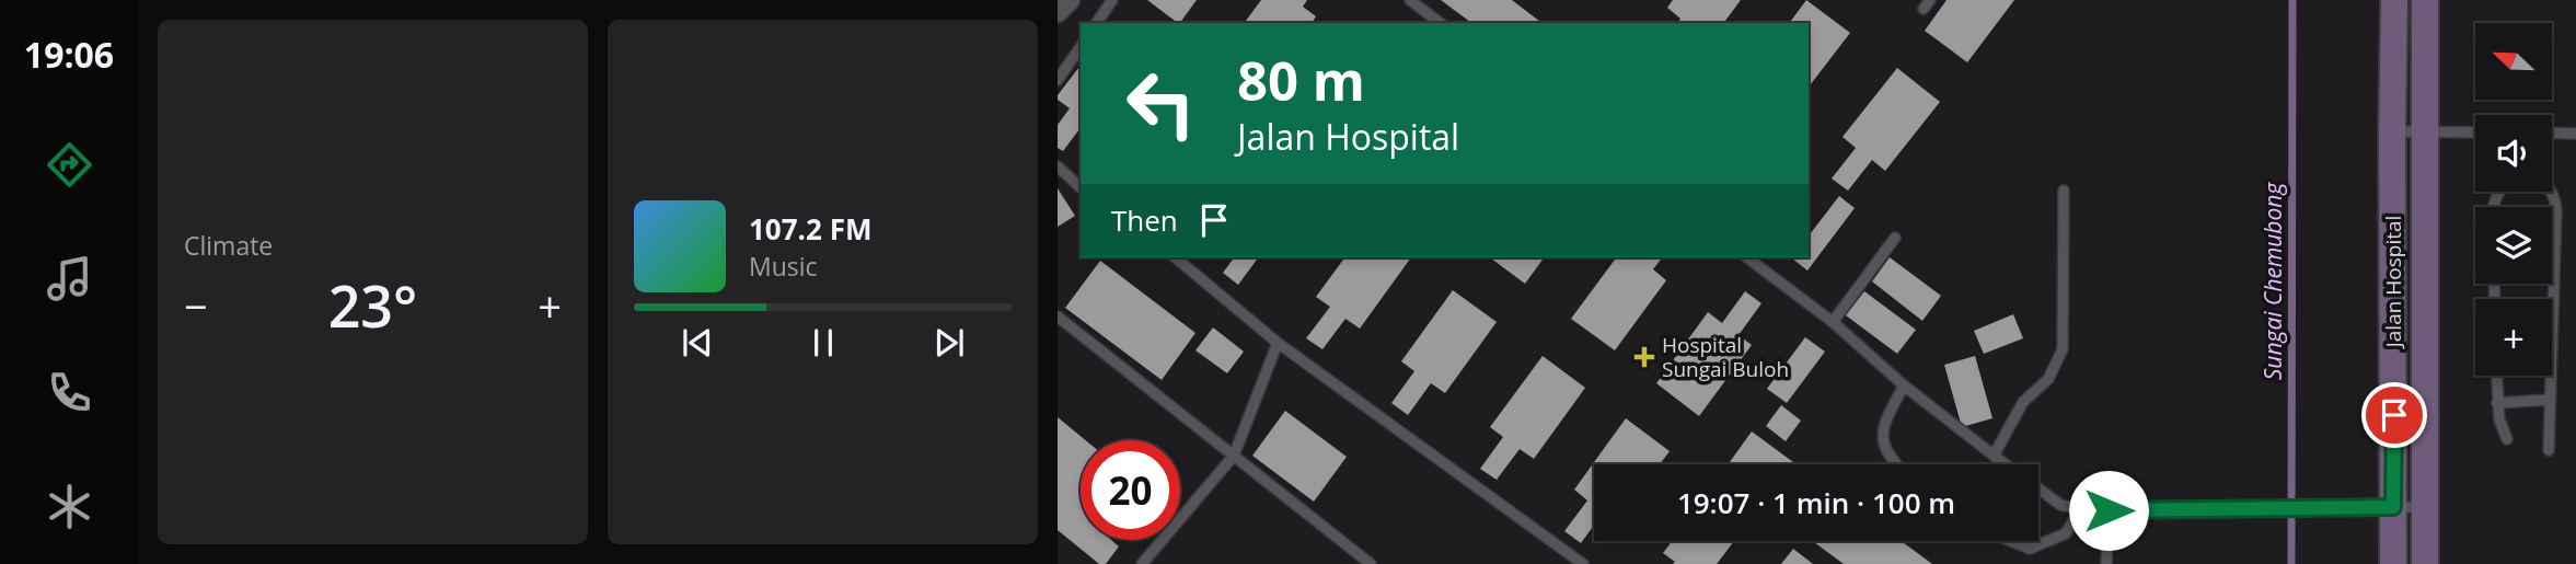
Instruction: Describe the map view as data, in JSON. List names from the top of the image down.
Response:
{
  "streets": {
    "main road": ["Jalan Hospital"]
  },
  "water": ["Sungai Chemubong"],
  "places": {
    "health": ["Hospital Sungai Buloh"]
  },
  "north": "top left",
  "page": {
    "tabs": "19:06",
    "tile": "Climate",
    "map_buttons": "+",
    "turn": ["80 m", "Jalan Hospital"],
    "then": "Then",
    "song": ["107.2 FM", "Music"],
    "heat": ["−", "23°", "+"],
    "limit": "20",
    "trip": "19:07 · 1 min · 100 m"
  }
}
